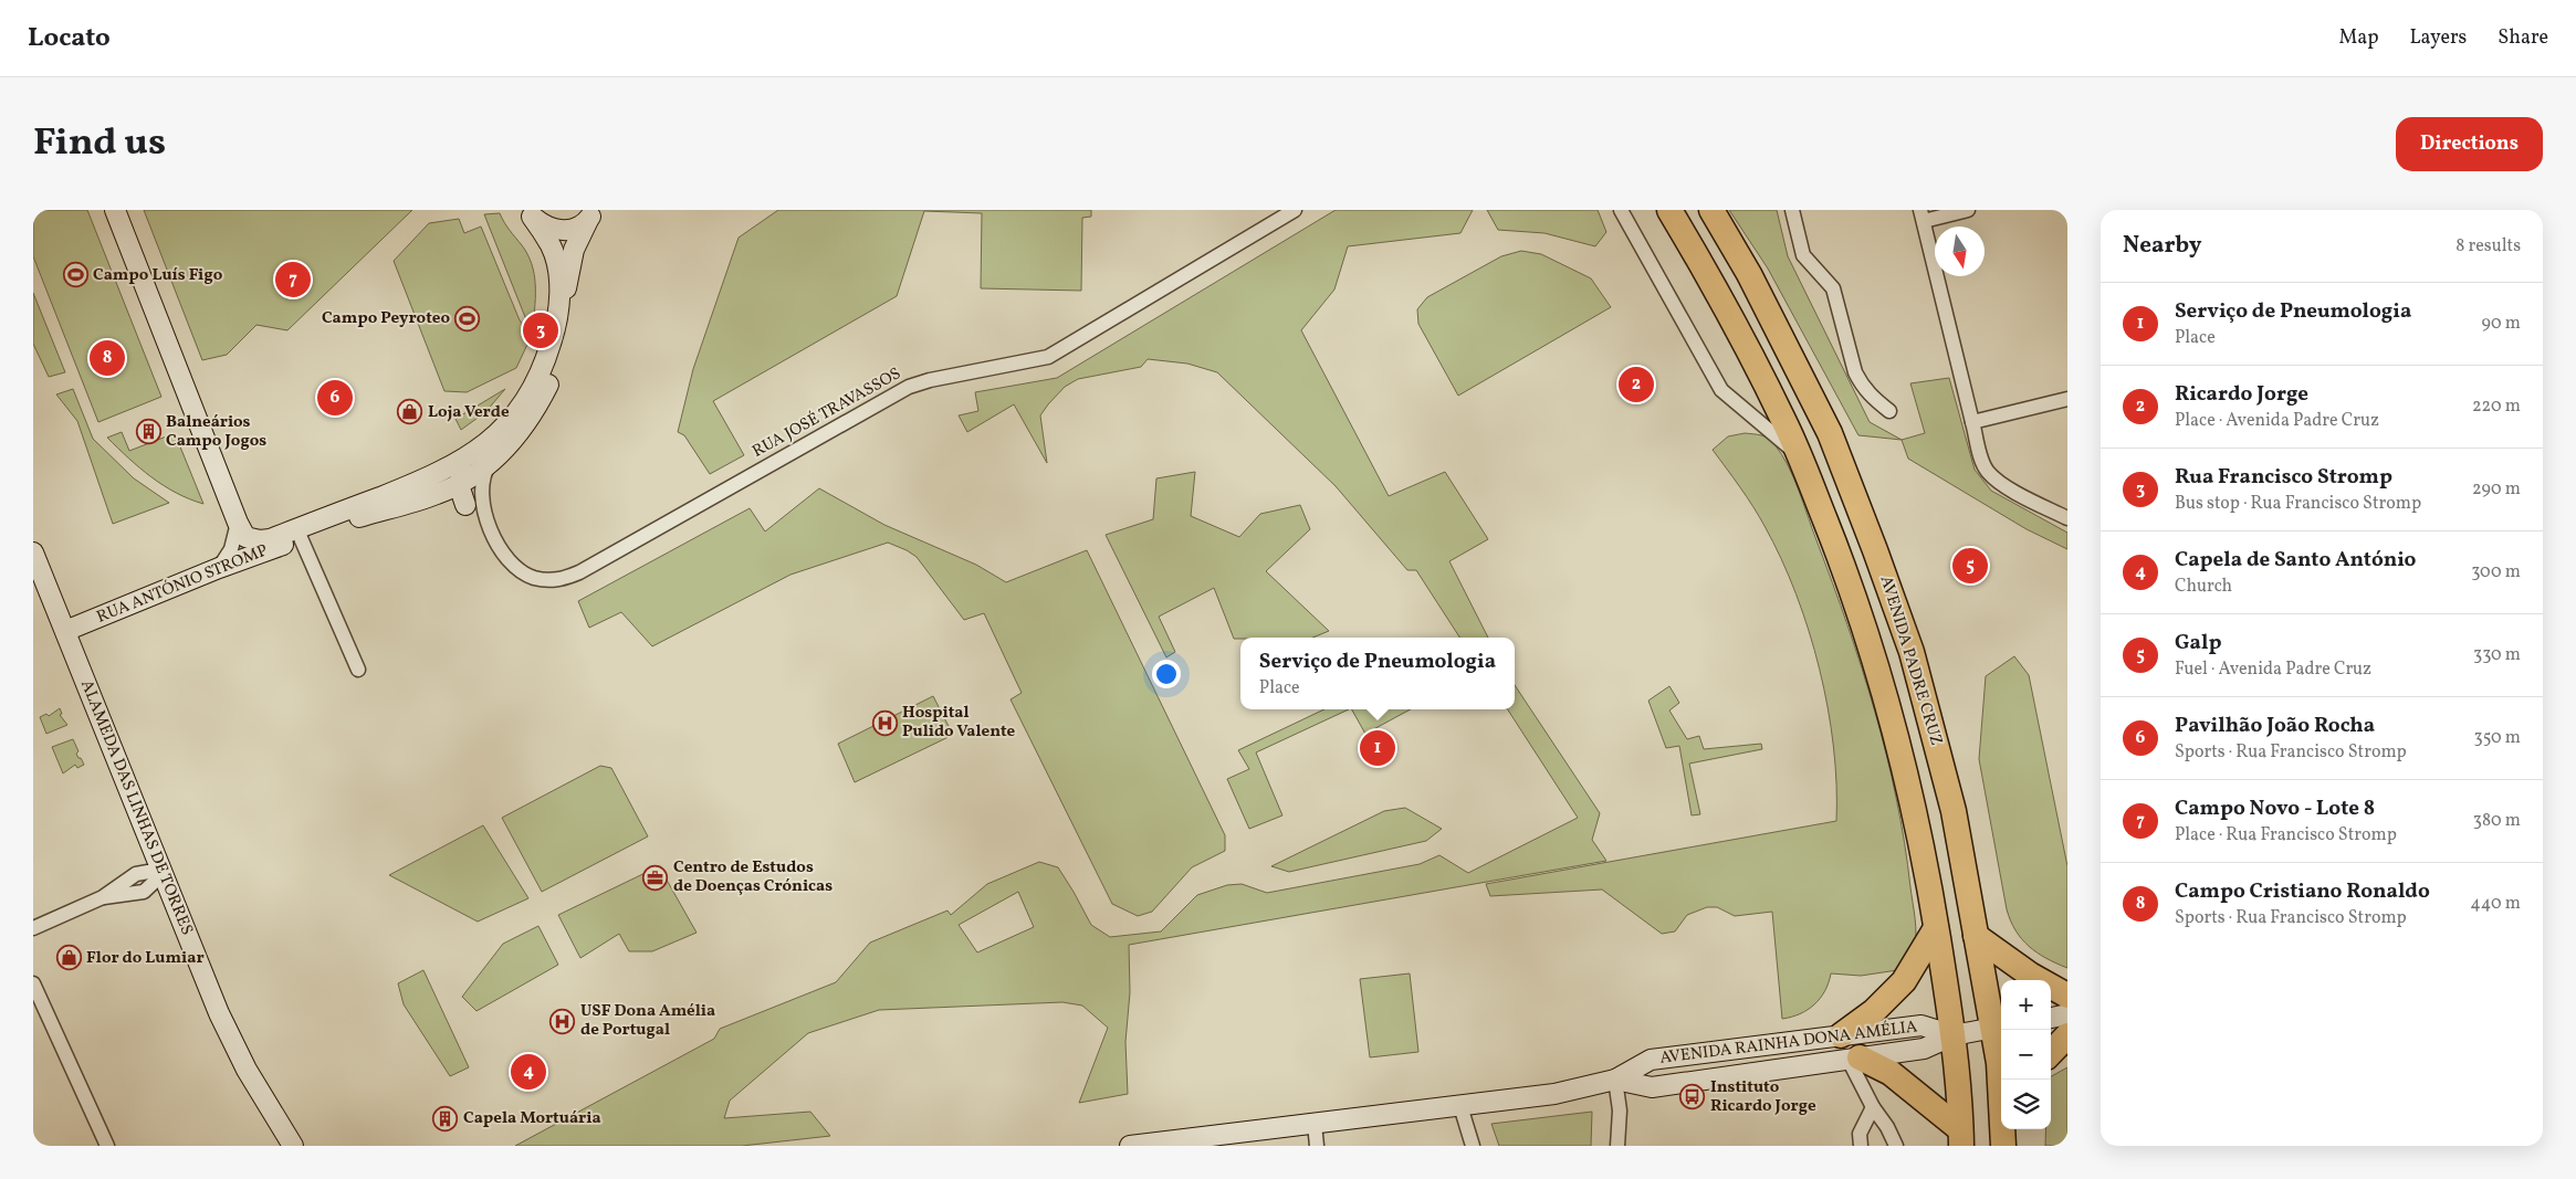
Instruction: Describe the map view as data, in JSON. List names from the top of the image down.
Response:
{
  "streets": {
    "highway": ["AVENIDA PADRE CRUZ"],
    "street": [
      "RUA JOSÉ TRAVASSOS",
      "RUA ANTÓNIO STROMP",
      "ALAMEDA DAS LINHAS DE TORRES",
      "AVENIDA RAINHA DONA AMÉLIA"
    ]
  },
  "crossings": [
    ["RUA JOSÉ TRAVASSOS", "RUA ANTÓNIO STROMP"],
    ["RUA ANTÓNIO STROMP", "ALAMEDA DAS LINHAS DE TORRES"],
    ["AVENIDA PADRE CRUZ", "AVENIDA RAINHA DONA AMÉLIA"]
  ],
  "places": {
    "sports": ["Campo Luís Figo", "Campo Peyroteo"],
    "shop": ["Loja Verde", "Flor do Lumiar"],
    "building": ["Balneários Campo Jogos", "Capela Mortuária"],
    "hospital": ["Hospital Pulido Valente", "USF Dona Amélia de Portugal"],
    "office": ["Centro de Estudos de Doenças Crónicas"],
    "bus stop": ["Instituto Ricardo Jorge"]
  },
  "north": "bottom",
  "page": {
    "header": "Locato",
    "nav": ["Map", "Layers", "Share"],
    "title": "Find us",
    "buttons": "Directions",
    "heading": ["Nearby", "8 results"],
    "pins": [
      "7",
      "3",
      "8",
      "2",
      "6",
      "5",
      "1",
      "4"
    ],
    "list": [
      {
        "mark": "1",
        "name": "Serviço de Pneumologia",
        "note": "Place",
        "value": "90 m"
      },
      {
        "mark": "2",
        "name": "Ricardo Jorge",
        "note": "Place · Avenida Padre Cruz",
        "value": "220 m"
      },
      {
        "mark": "3",
        "name": "Rua Francisco Stromp",
        "note": "Bus stop · Rua Francisco Stromp",
        "value": "290 m"
      },
      {
        "mark": "4",
        "name": "Capela de Santo António",
        "note": "Church",
        "value": "300 m"
      },
      {
        "mark": "5",
        "name": "Galp",
        "note": "Fuel · Avenida Padre Cruz",
        "value": "330 m"
      },
      {
        "mark": "6",
        "name": "Pavilhão João Rocha",
        "note": "Sports · Rua Francisco Stromp",
        "value": "350 m"
      },
      {
        "mark": "7",
        "name": "Campo Novo - Lote 8",
        "note": "Place · Rua Francisco Stromp",
        "value": "380 m"
      },
      {
        "mark": "8",
        "name": "Campo Cristiano Ronaldo",
        "note": "Sports · Rua Francisco Stromp",
        "value": "440 m"
      }
    ],
    "popup": ["Serviço de Pneumologia", "Place"],
    "map_buttons": ["+", "−"]
  }
}
